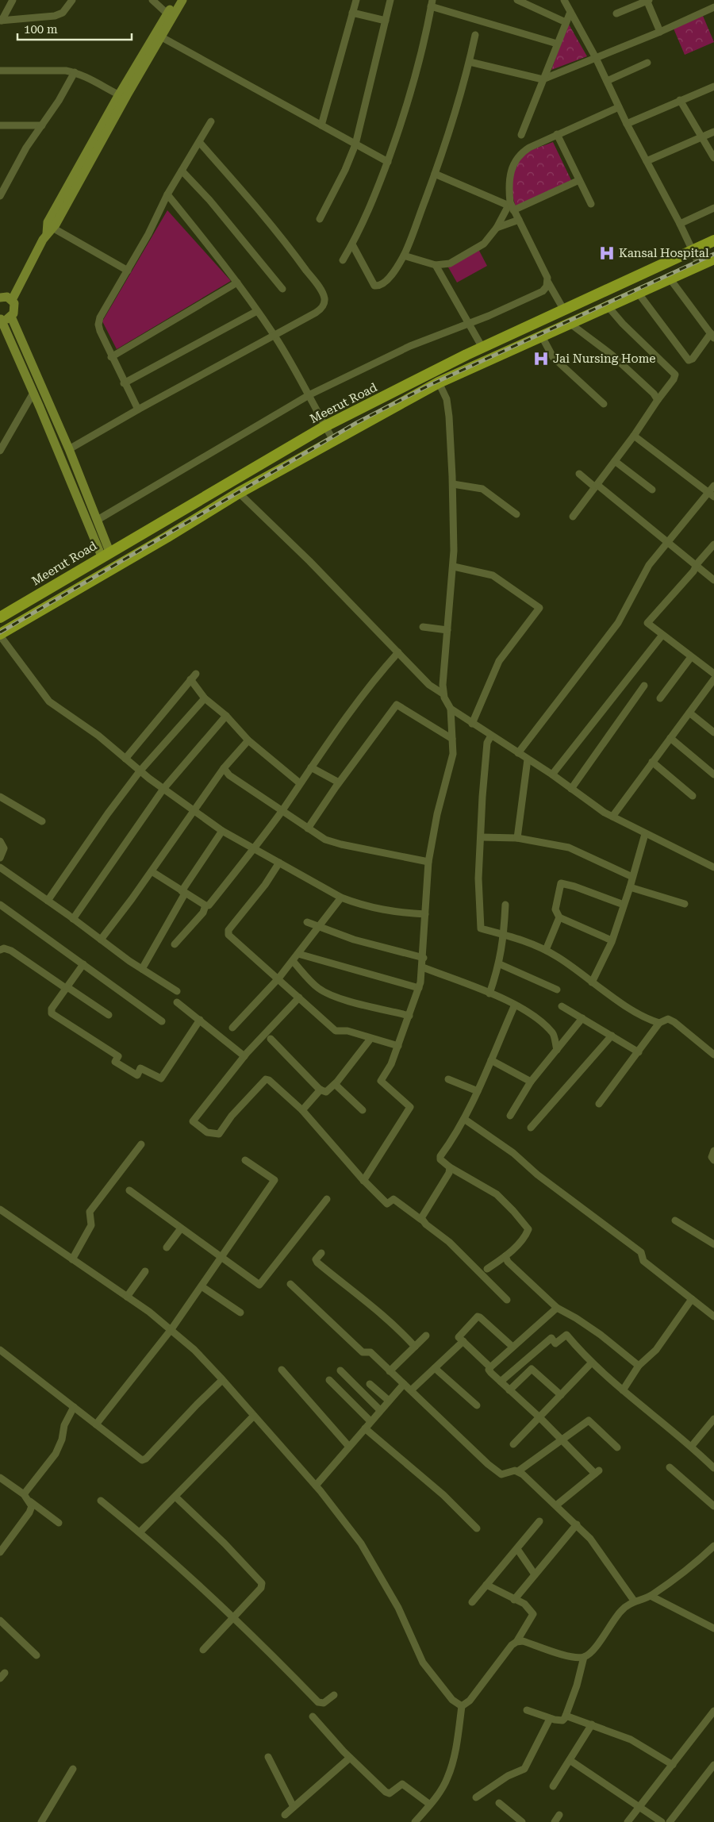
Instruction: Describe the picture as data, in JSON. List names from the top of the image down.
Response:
{
  "streets": {
    "main road": ["Meerut Road"]
  },
  "places": {
    "hospital": ["Kansal Hospital", "Jai Nursing Home"]
  },
  "scale_bar": "100 m"
}
